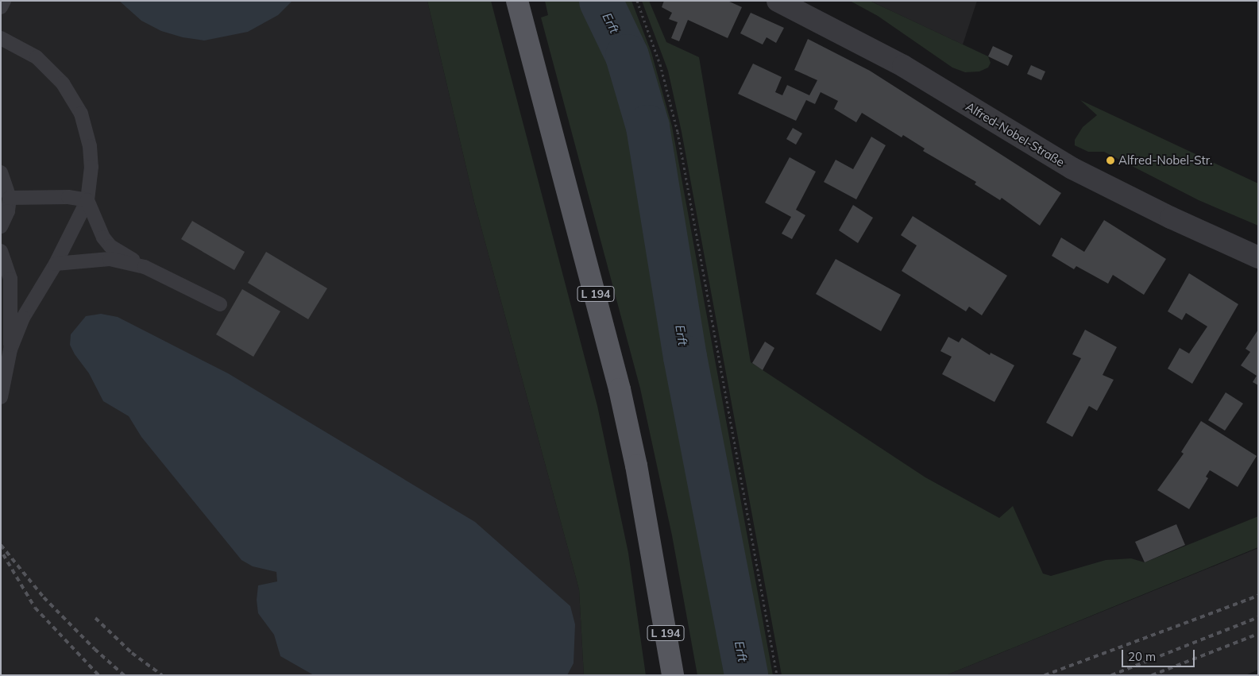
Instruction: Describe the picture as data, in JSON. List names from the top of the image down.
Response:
{
  "streets": {
    "main road": ["L 194"],
    "street": ["Alfred-Nobel-Straße"]
  },
  "water": ["Erft"],
  "places": ["Alfred-Nobel-Str."],
  "scale_bar": "20 m"
}
